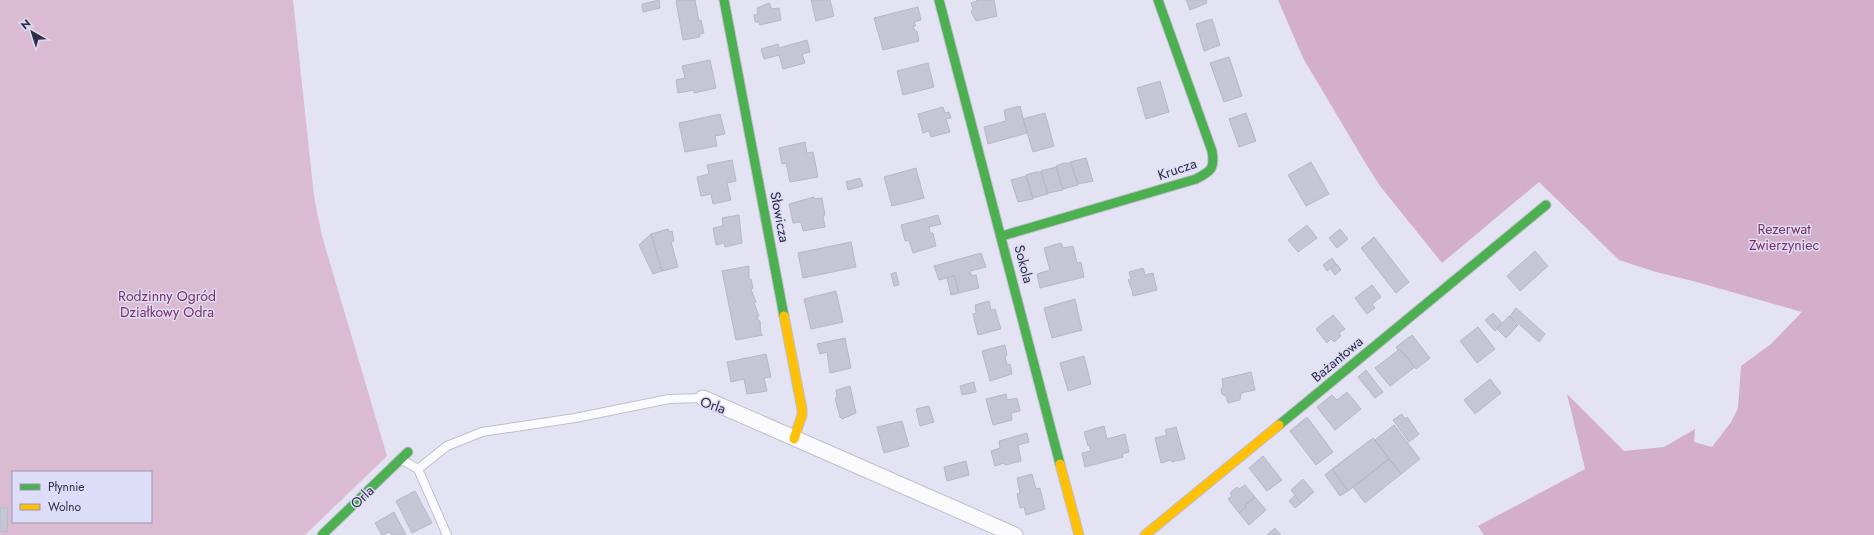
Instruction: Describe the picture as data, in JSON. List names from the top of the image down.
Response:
{
  "streets": {
    "street": [
      "Krucza",
      "Słowicza",
      "Sokola",
      "Bażantowa",
      "Orla"
    ]
  },
  "crossings": [
    ["Krucza", "Sokola"],
    ["Słowicza", "Orla"]
  ],
  "parks": ["Rezerwat Zwierzyniec", "Rodzinny Ogród Działkowy Odra"],
  "legend": ["Płynnie", "Wolno"],
  "north": "top left"
}
